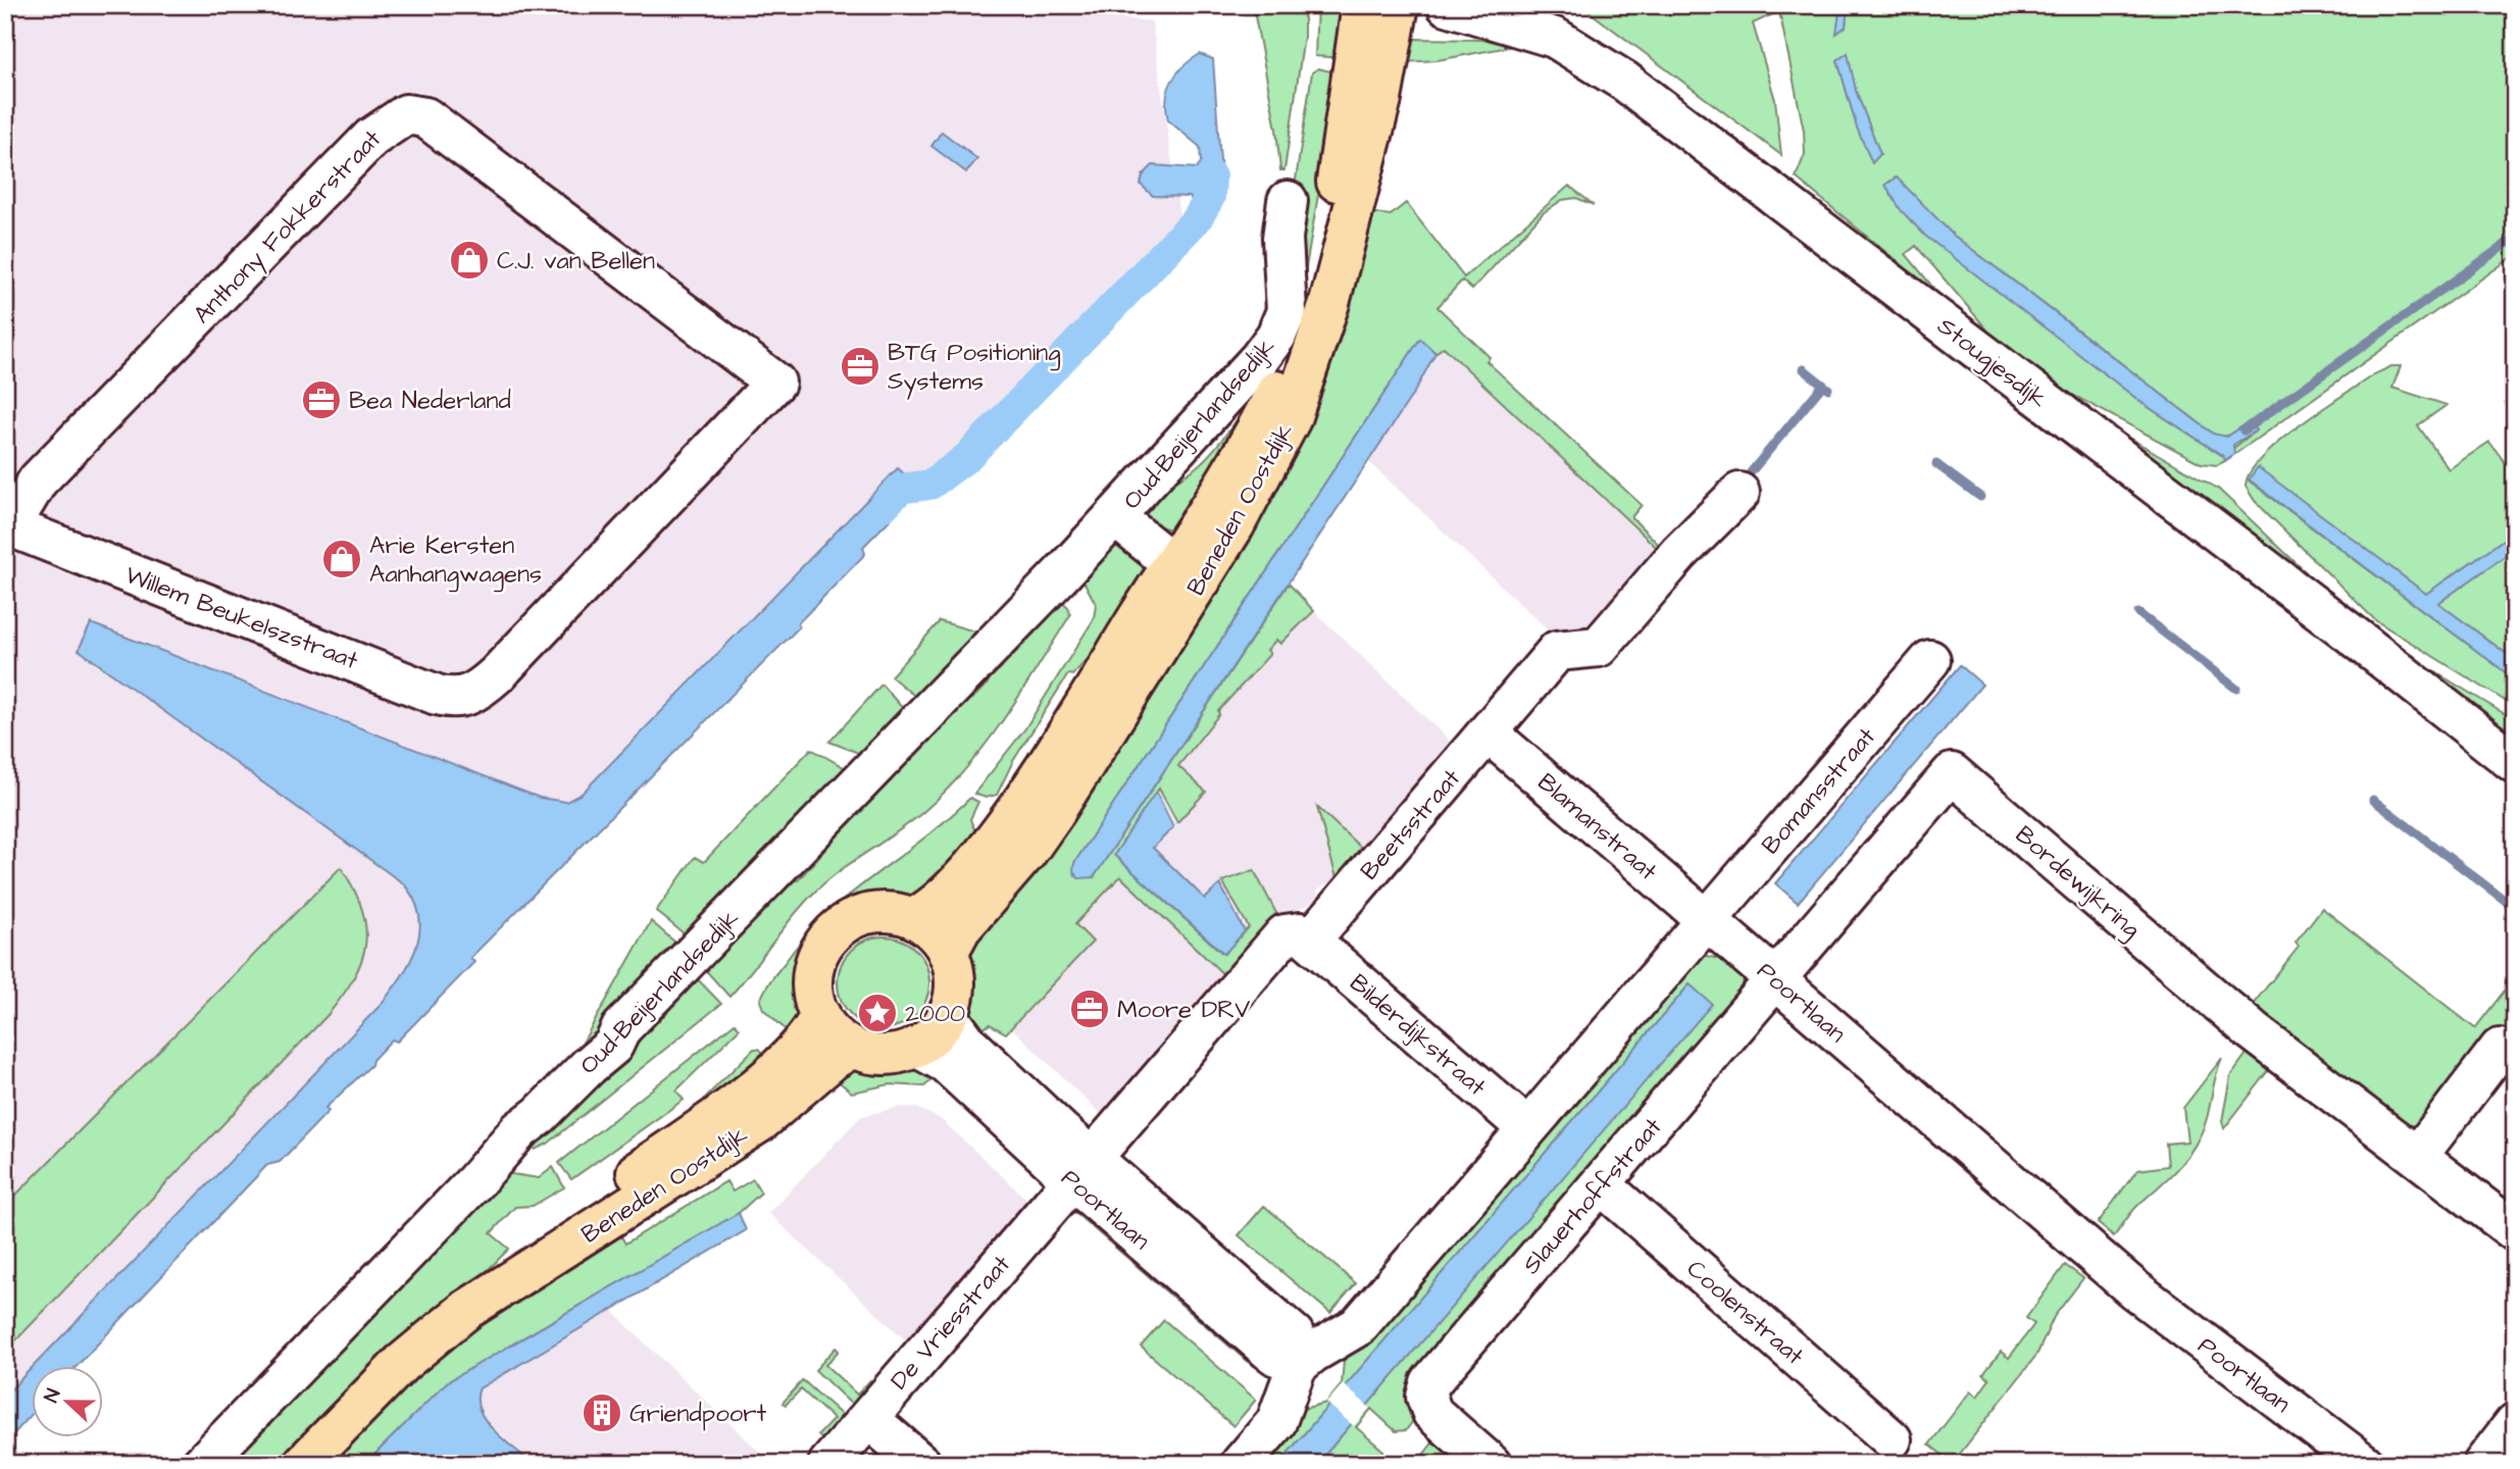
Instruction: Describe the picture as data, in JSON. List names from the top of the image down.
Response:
{
  "streets": {
    "main road": ["Beneden Oostdijk"],
    "street": [
      "Anthony Fokkerstraat",
      "Stougjesdijk",
      "Oud-Beijerlandsedijk",
      "Willem Beukelszstraat",
      "Bomansstraat",
      "Beetsstraat",
      "Blamanstraat",
      "Bordewijkring",
      "Poortlaan",
      "Bilderdijkstraat",
      "Slauerhoffstraat",
      "Coolenstraat",
      "De Vriesstraat"
    ]
  },
  "crossings": [
    ["Anthony Fokkerstraat", "Willem Beukelszstraat"],
    ["Oud-Beijerlandsedijk", "Beneden Oostdijk"],
    ["Beneden Oostdijk", "Poortlaan"],
    ["Bomansstraat", "Blamanstraat"],
    ["Bomansstraat", "Poortlaan"],
    ["Beetsstraat", "Blamanstraat"],
    ["Beetsstraat", "Bilderdijkstraat"],
    ["Blamanstraat", "Poortlaan"],
    ["Bordewijkring", "Poortlaan"],
    ["Bordewijkring", "Slauerhoffstraat"],
    ["Poortlaan", "Slauerhoffstraat"],
    ["Poortlaan", "De Vriesstraat"],
    ["Slauerhoffstraat", "Coolenstraat"]
  ],
  "places": {
    "shop": ["C.J. van Bellen", "Arie Kersten Aanhangwagens"],
    "office": ["BTG Positioning Systems", "Bea Nederland", "Moore DRV"],
    "place": ["2000"],
    "building": ["Griendpoort"]
  },
  "north": "left"
}
